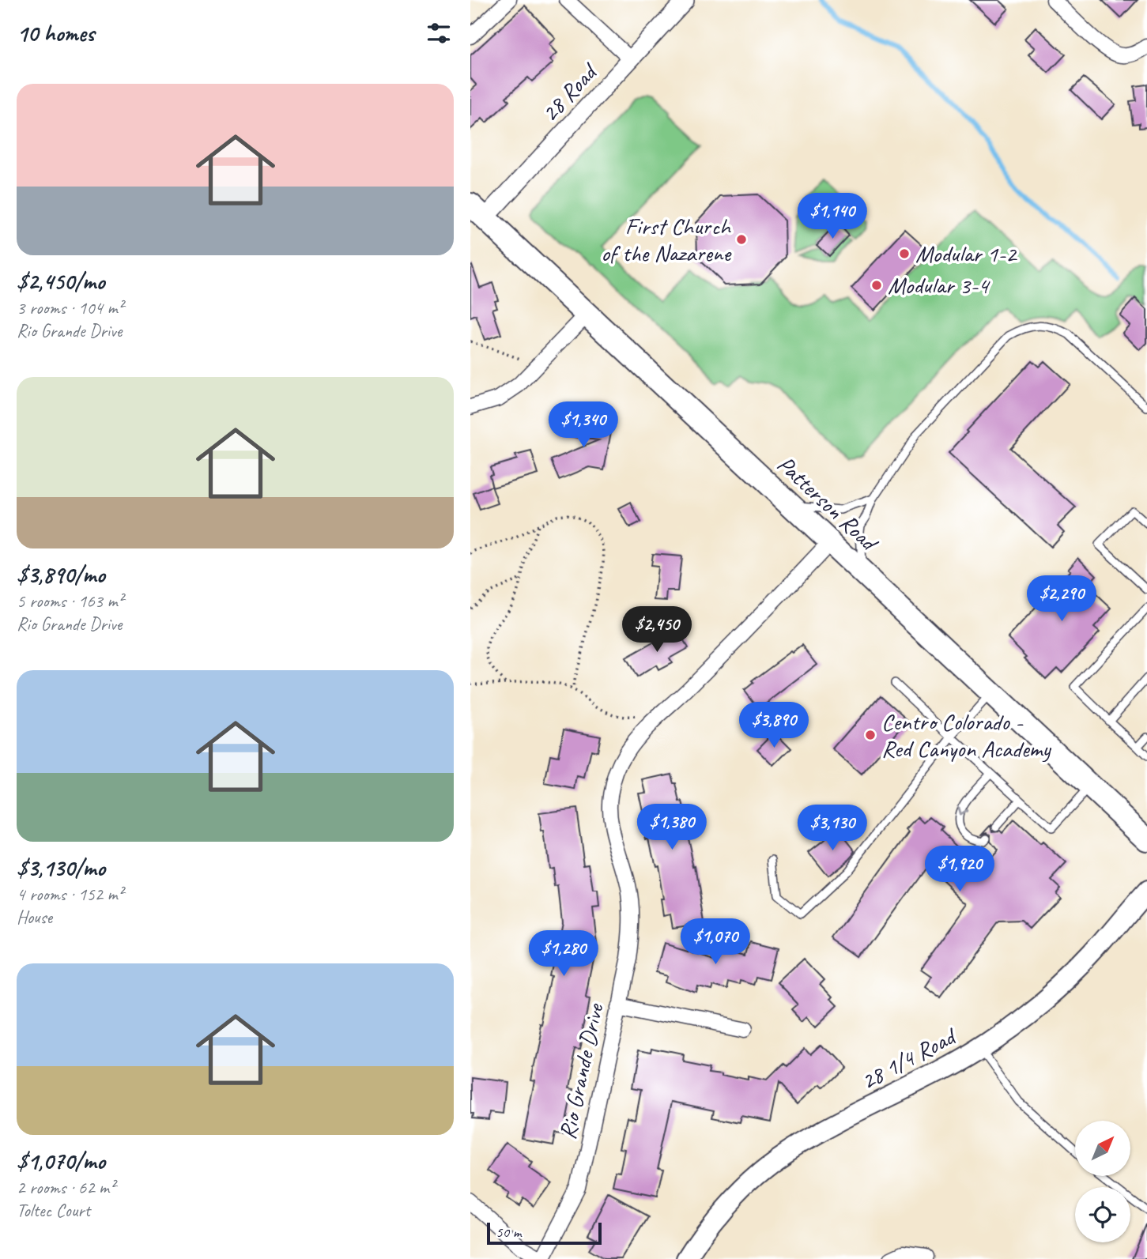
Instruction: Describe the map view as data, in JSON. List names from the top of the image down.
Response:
{
  "streets": {
    "main road": ["Patterson Road", "28 1/4 Road"],
    "street": ["28 Road", "Rio Grande Drive"]
  },
  "crossings": [
    ["28 Road", "Patterson Road"],
    ["Patterson Road", "Rio Grande Drive"]
  ],
  "places": [
    "First Church of the Nazarene",
    "Modular 1-2",
    "Modular 3-4",
    "Centro Colorado - Red Canyon Academy"
  ],
  "scale_bar": "50 m",
  "north": "top right",
  "page": {
    "heading": "10 homes",
    "list": [
      {
        "name": "$2,450/mo",
        "note": "3 rooms · 104 m² · Rio Grande Drive"
      },
      {
        "name": "$3,890/mo",
        "note": "5 rooms · 163 m² · Rio Grande Drive"
      },
      {
        "name": "$3,130/mo",
        "note": "4 rooms · 152 m² · House"
      },
      {
        "name": "$1,070/mo",
        "note": "2 rooms · 62 m² · Toltec Court"
      }
    ],
    "price": [
      "$1,140",
      "$1,340",
      "$2,290",
      "$2,450",
      "$3,890",
      "$1,380",
      "$3,130",
      "$1,920",
      "$1,070",
      "$1,280"
    ],
    "scale": "50 m"
  }
}
